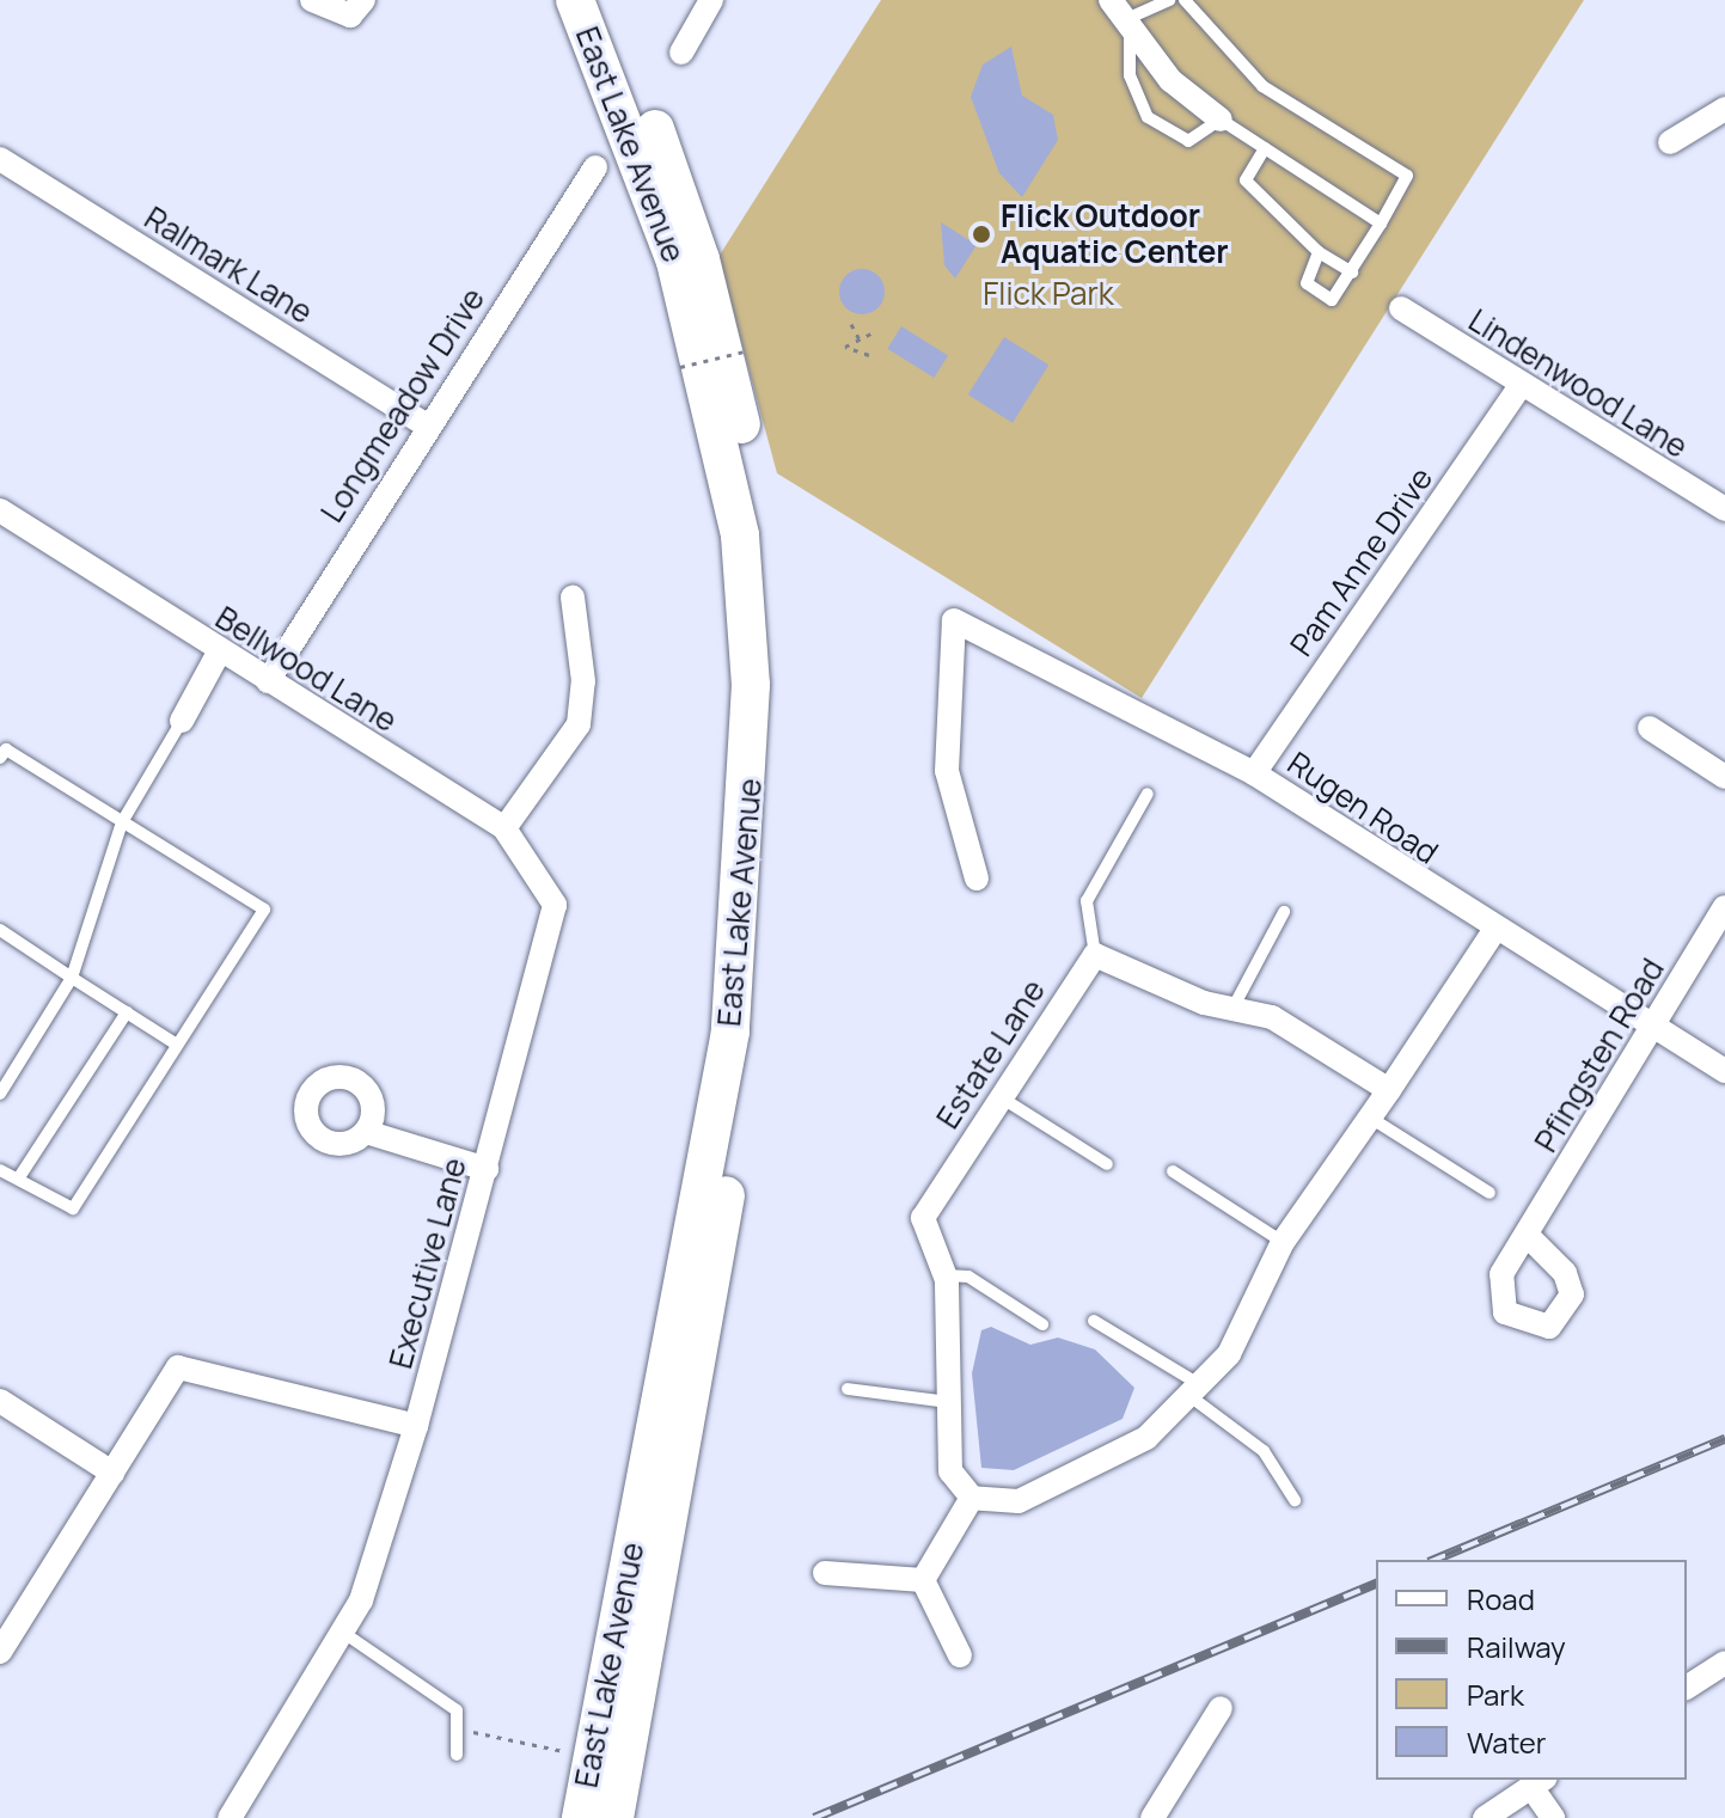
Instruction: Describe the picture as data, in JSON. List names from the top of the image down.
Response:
{
  "streets": {
    "main road": ["East Lake Avenue"],
    "street": [
      "Ralmark Lane",
      "Lindenwood Lane",
      "Longmeadow Drive",
      "Pam Anne Drive",
      "Bellwood Lane",
      "Rugen Road",
      "Estate Lane",
      "Pfingsten Road",
      "Executive Lane"
    ]
  },
  "crossings": [
    ["Ralmark Lane", "Longmeadow Drive"],
    ["Lindenwood Lane", "Pam Anne Drive"],
    ["Longmeadow Drive", "Bellwood Lane"],
    ["Pam Anne Drive", "Rugen Road"],
    ["Bellwood Lane", "Executive Lane"],
    ["Rugen Road", "Pfingsten Road"]
  ],
  "parks": ["Flick Park"],
  "places": ["Flick Outdoor Aquatic Center"],
  "legend": [
    "Road",
    "Railway",
    "Park",
    "Water"
  ]
}
